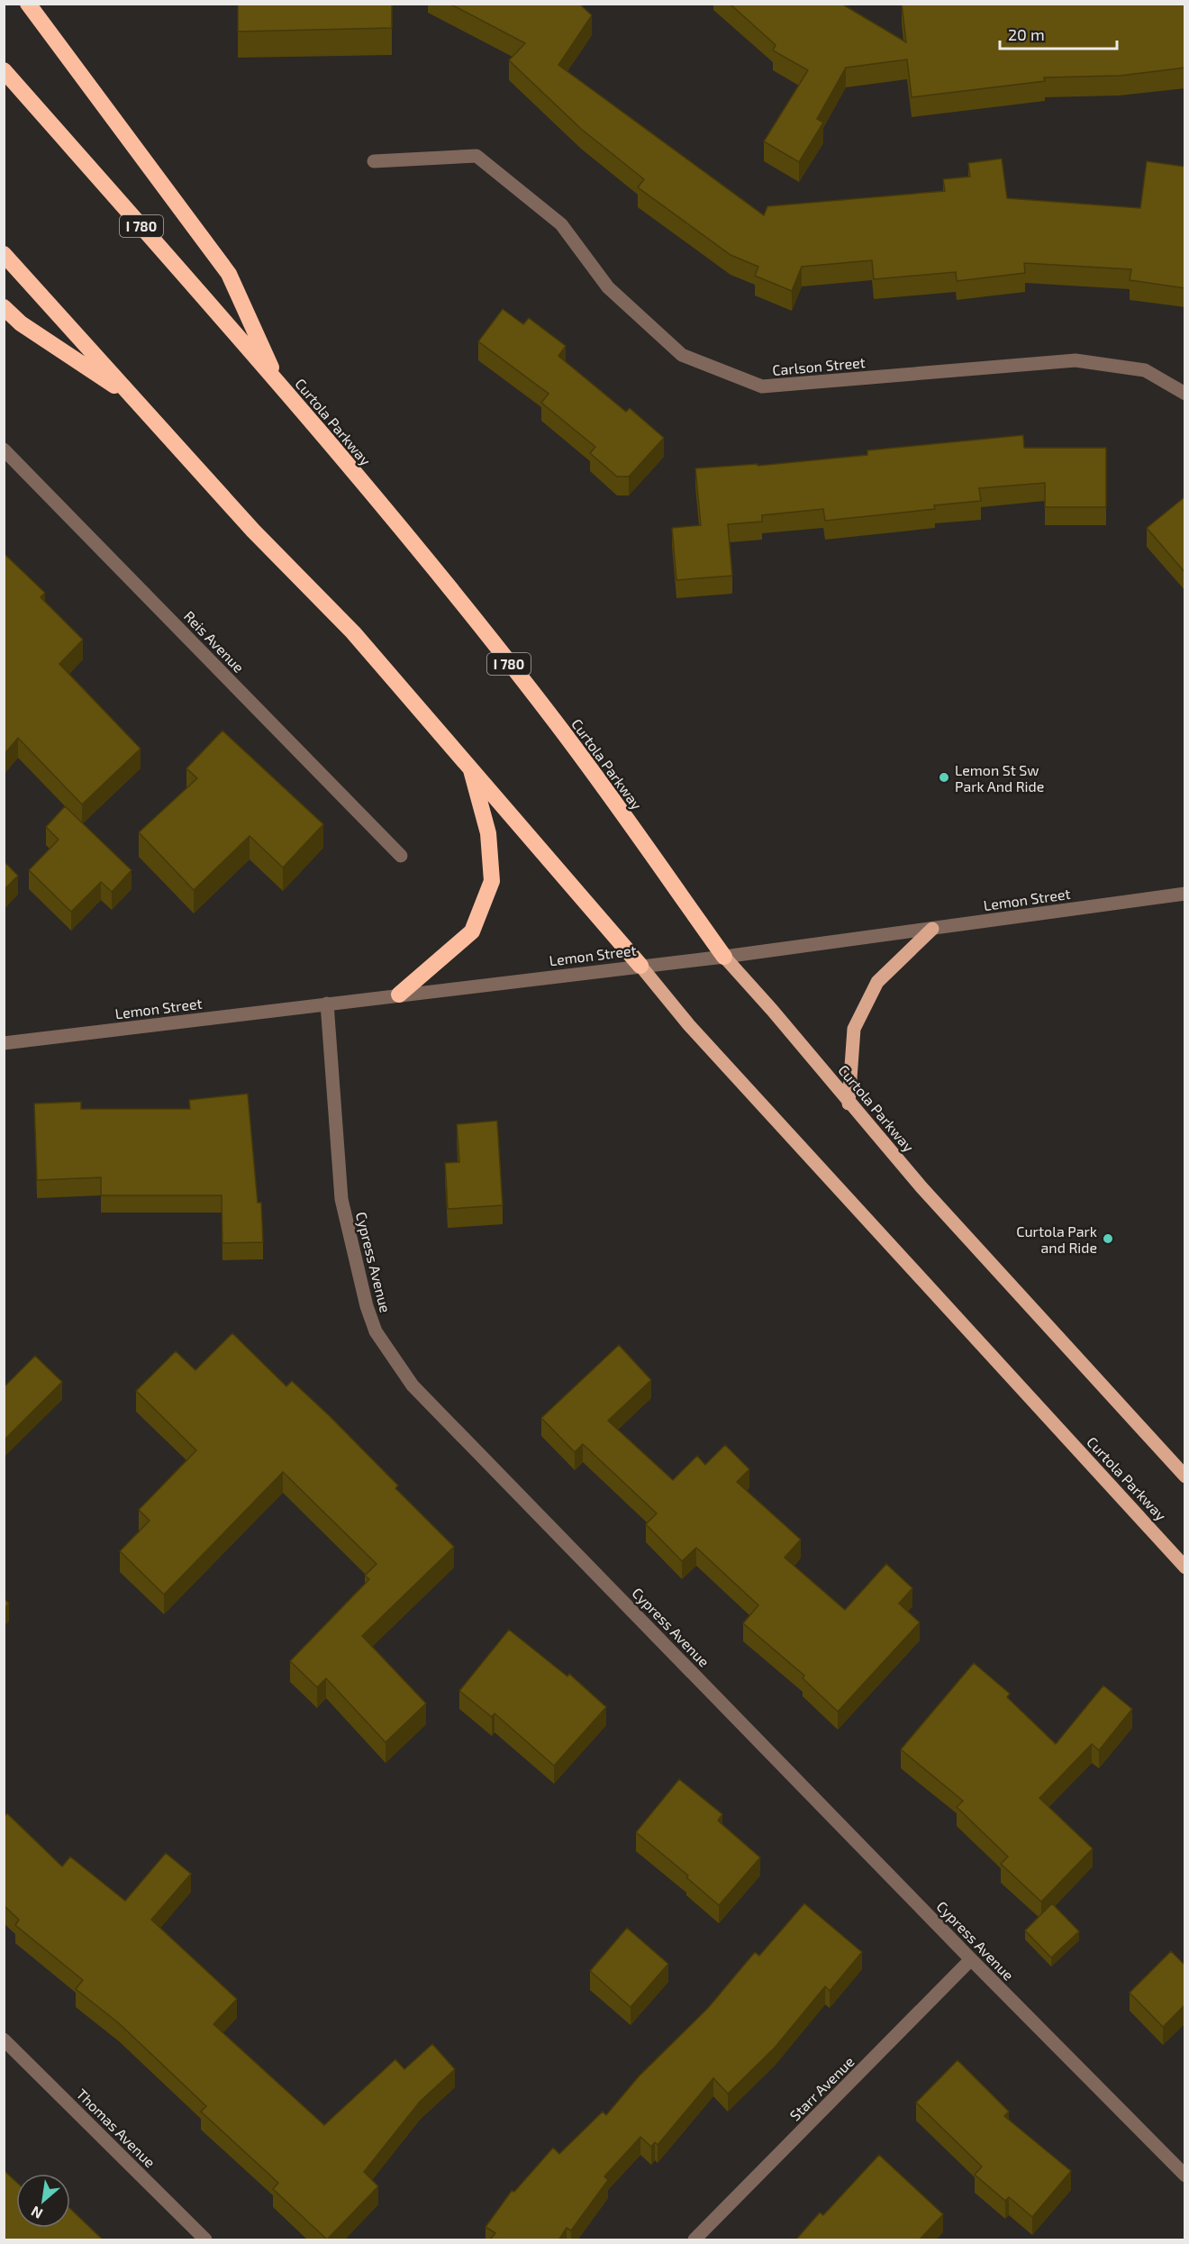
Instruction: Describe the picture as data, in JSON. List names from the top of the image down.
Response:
{
  "streets": {
    "highway": ["I 780", "Curtola Parkway"],
    "street": [
      "Carlson Street",
      "Reis Avenue",
      "Lemon Street",
      "Cypress Avenue",
      "Starr Avenue",
      "Thomas Avenue"
    ]
  },
  "crossings": [
    ["Curtola Parkway", "Lemon Street"],
    ["Lemon Street", "Cypress Avenue"],
    ["Cypress Avenue", "Starr Avenue"]
  ],
  "places": ["Lemon St Sw Park And Ride", "Curtola Park and Ride"],
  "scale_bar": "20 m",
  "north": "bottom left"
}
